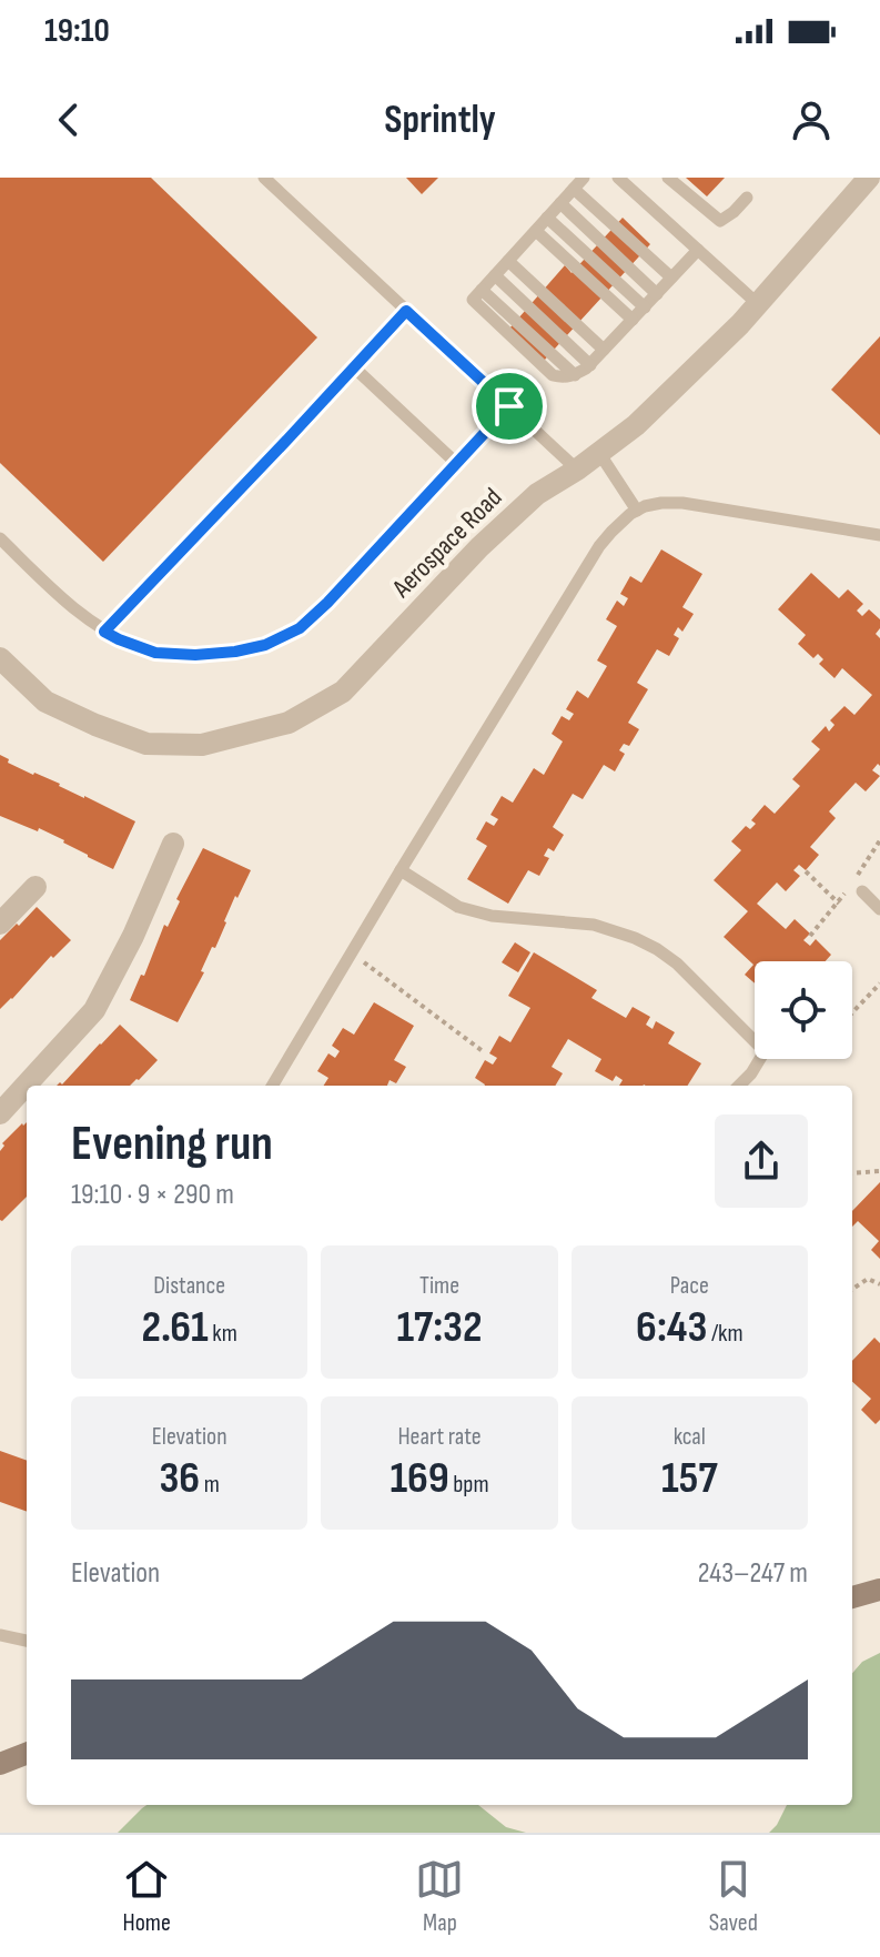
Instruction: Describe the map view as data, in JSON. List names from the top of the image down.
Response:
{
  "streets": {
    "street": ["Aerospace Road"]
  },
  "page": {
    "status": "19:10",
    "header": "Sprintly",
    "heading": ["Evening run", "19:10 · 9 × 290 m"],
    "stats": [
      ["Distance", "2.61 km"],
      ["Time", "17:32"],
      ["Pace", "6:43 /km"],
      ["Elevation", "36 m"],
      ["Heart rate", "169 bpm"],
      ["kcal", "157"]
    ],
    "chart": ["Elevation", "243–247 m"],
    "tabs": ["Home", "Map", "Saved"]
  }
}
